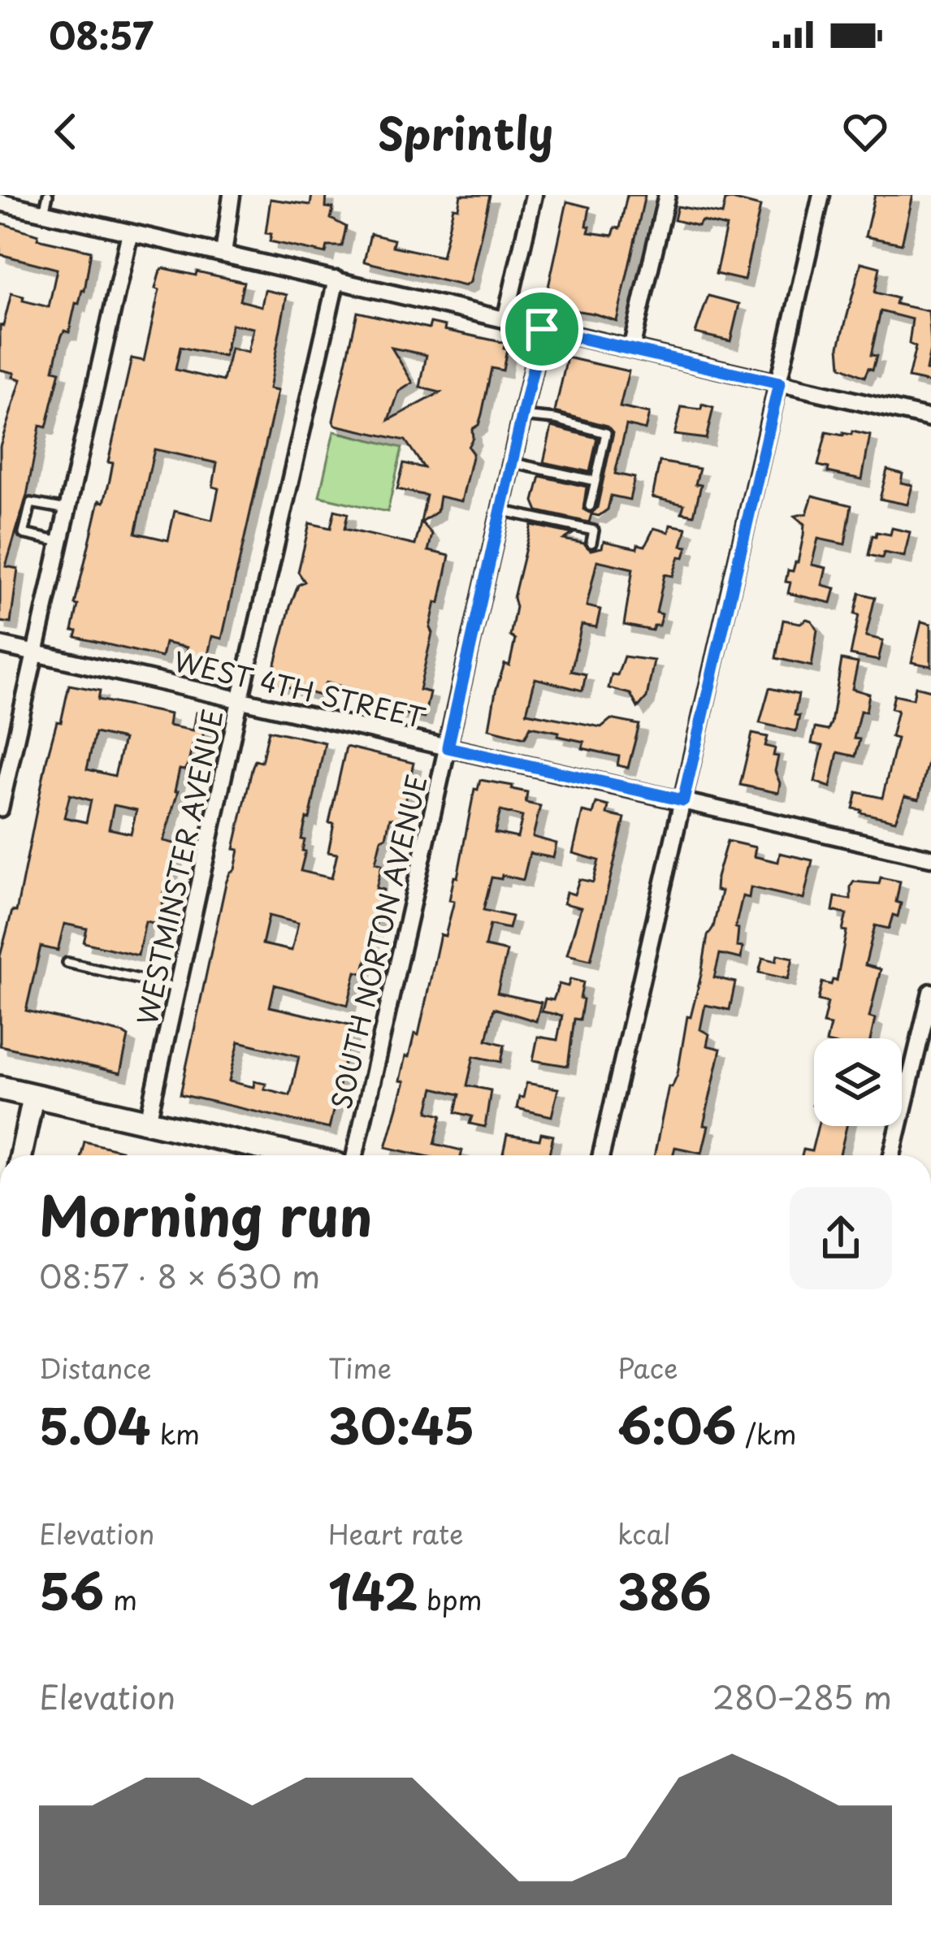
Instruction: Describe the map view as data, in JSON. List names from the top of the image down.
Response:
{
  "streets": {
    "street": ["WEST 4TH STREET", "WESTMINSTER AVENUE", "SOUTH NORTON AVENUE"]
  },
  "crossings": [
    ["WEST 4TH STREET", "WESTMINSTER AVENUE"],
    ["WEST 4TH STREET", "SOUTH NORTON AVENUE"]
  ],
  "page": {
    "status": "08:57",
    "header": "Sprintly",
    "heading": ["Morning run", "08:57 · 8 × 630 m"],
    "stats": [
      ["Distance", "5.04 km"],
      ["Time", "30:45"],
      ["Pace", "6:06 /km"],
      ["Elevation", "56 m"],
      ["Heart rate", "142 bpm"],
      ["kcal", "386"]
    ],
    "chart": ["Elevation", "280–285 m"]
  }
}
